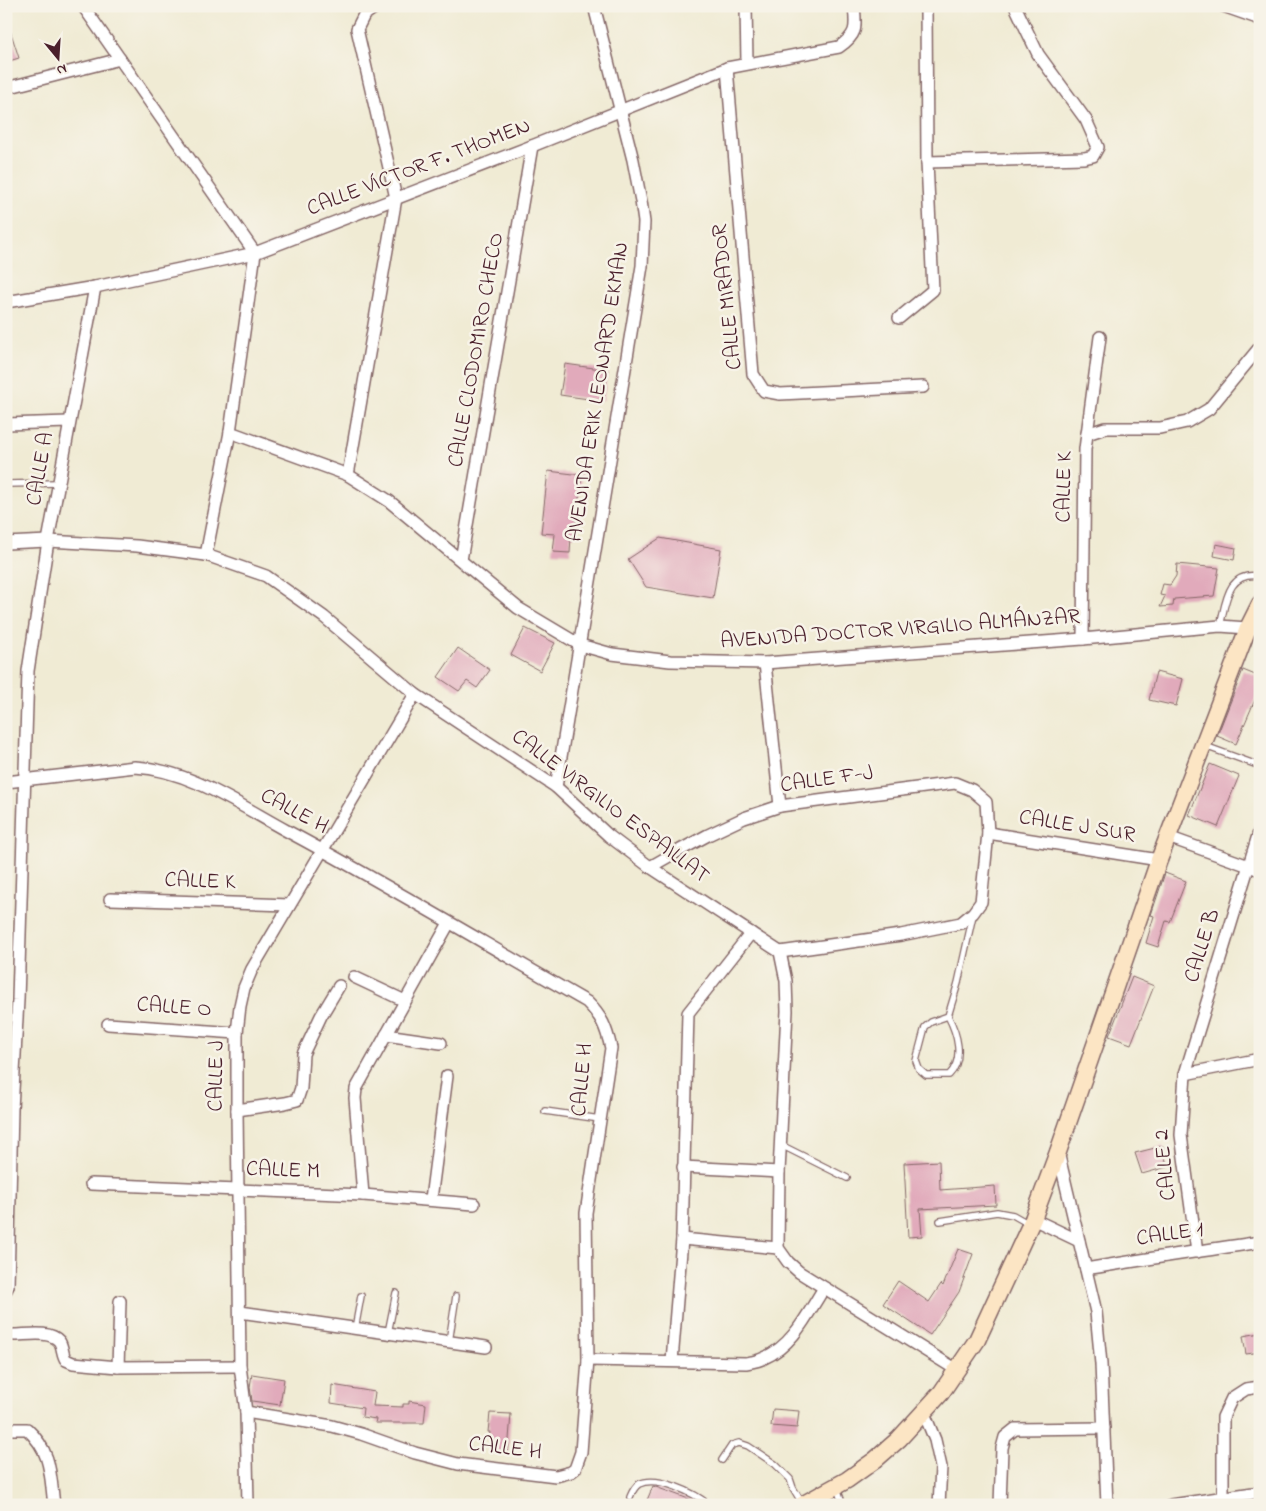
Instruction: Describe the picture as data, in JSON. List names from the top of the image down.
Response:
{
  "streets": {
    "street": [
      "CALLE VÍCTOR F. THOMEN",
      "CALLE MIRADOR",
      "CALLE CLODOMIRO CHECO",
      "AVENIDA ERIK LEONARD EKMAN",
      "CALLE A",
      "CALLE K",
      "AVENIDA DOCTOR VIRGILIO ALMÁNZAR",
      "CALLE F-J",
      "CALLE VIRGILIO ESPAILLAT",
      "CALLE H",
      "CALLE J SUR",
      "CALLE B",
      "CALLE O",
      "CALLE J",
      "CALLE 2",
      "CALLE M",
      "CALLE 1"
    ]
  },
  "crossings": [
    ["CALLE VÍCTOR F. THOMEN", "CALLE MIRADOR"],
    ["CALLE VÍCTOR F. THOMEN", "CALLE CLODOMIRO CHECO"],
    ["CALLE VÍCTOR F. THOMEN", "AVENIDA ERIK LEONARD EKMAN"],
    ["CALLE VÍCTOR F. THOMEN", "CALLE A"],
    ["CALLE CLODOMIRO CHECO", "AVENIDA DOCTOR VIRGILIO ALMÁNZAR"],
    ["AVENIDA ERIK LEONARD EKMAN", "AVENIDA DOCTOR VIRGILIO ALMÁNZAR"],
    ["AVENIDA ERIK LEONARD EKMAN", "CALLE VIRGILIO ESPAILLAT"],
    ["CALLE A", "CALLE VIRGILIO ESPAILLAT"],
    ["CALLE A", "CALLE H"],
    ["CALLE K", "AVENIDA DOCTOR VIRGILIO ALMÁNZAR"],
    ["CALLE K", "CALLE J"],
    ["CALLE F-J", "CALLE VIRGILIO ESPAILLAT"],
    ["CALLE F-J", "CALLE J SUR"],
    ["CALLE VIRGILIO ESPAILLAT", "CALLE J"],
    ["CALLE H", "CALLE J"],
    ["CALLE B", "CALLE 2"],
    ["CALLE O", "CALLE J"],
    ["CALLE J", "CALLE M"],
    ["CALLE 2", "CALLE 1"]
  ],
  "north": "bottom"
}
